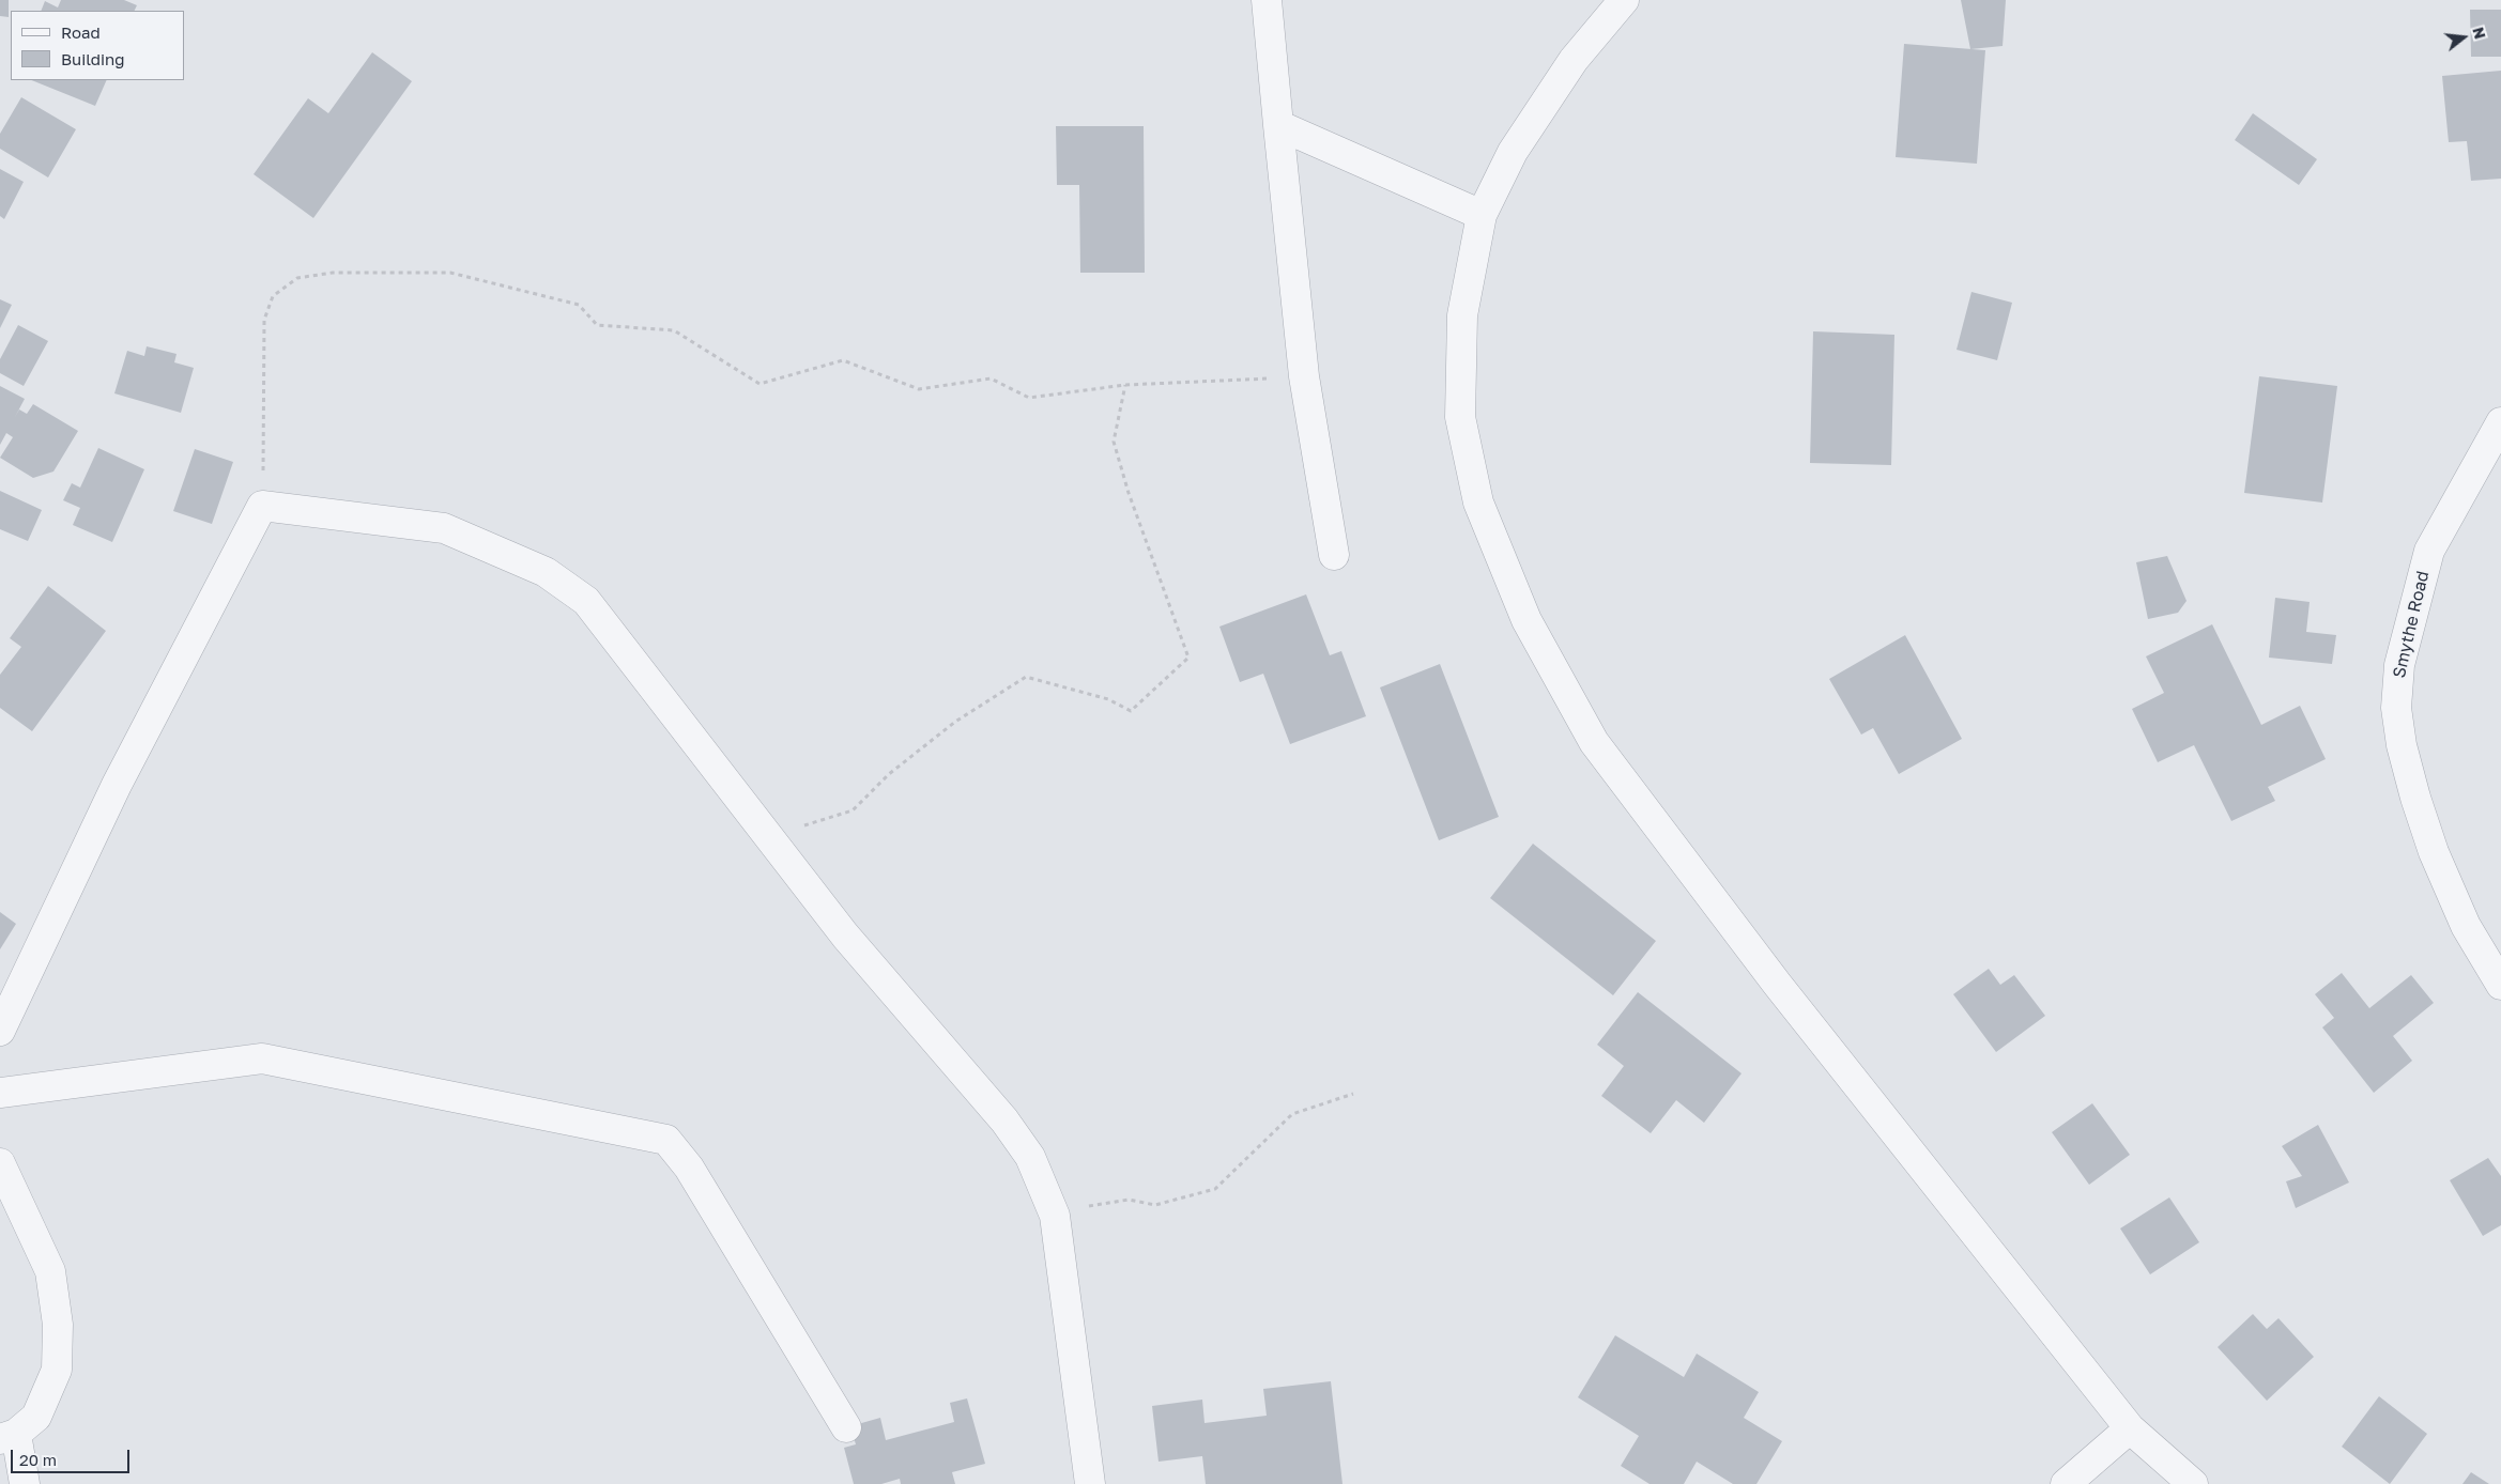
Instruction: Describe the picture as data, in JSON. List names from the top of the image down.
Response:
{
  "streets": {
    "street": ["Smythe Road"]
  },
  "legend": ["Road", "Building"],
  "scale_bar": "20 m",
  "north": "right"
}
